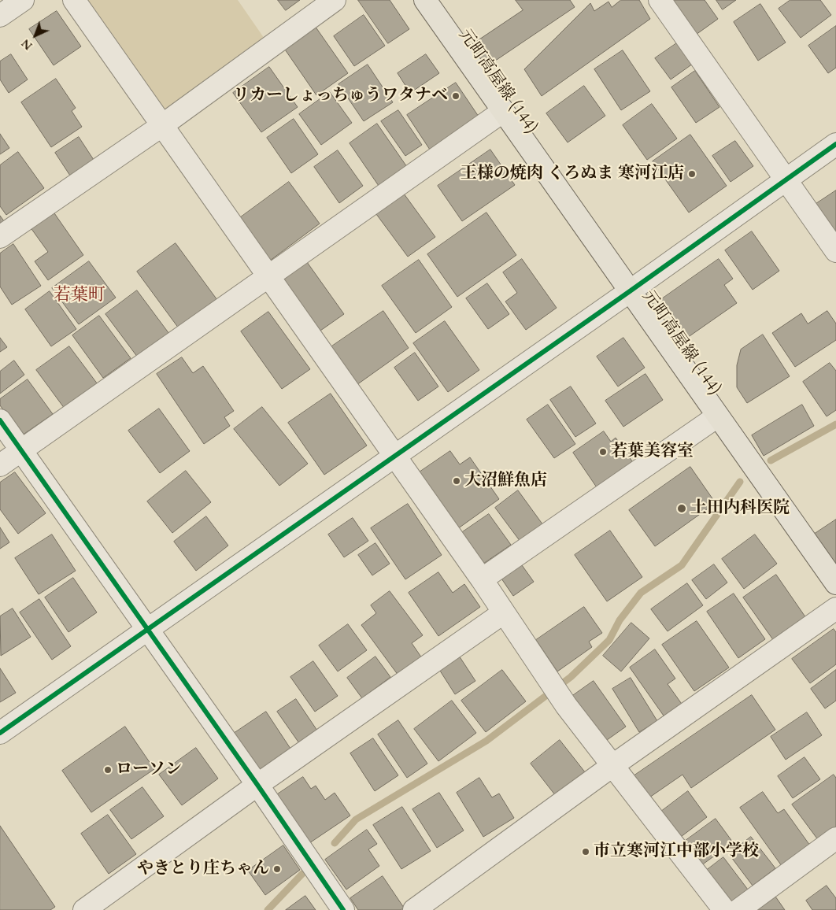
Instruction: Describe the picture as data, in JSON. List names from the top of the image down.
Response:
{
  "streets": {
    "main road": ["元町高屋線 (144)"]
  },
  "districts": ["若葉町"],
  "places": [
    "リカーしょっちゅうワタナベ",
    "王様の焼肉 くろぬま 寒河江店",
    "若葉美容室",
    "大沼鮮魚店",
    "土田内科医院",
    "ローソン",
    "市立寒河江中部小学校",
    "やきとり庄ちゃん"
  ],
  "north": "bottom left"
}
